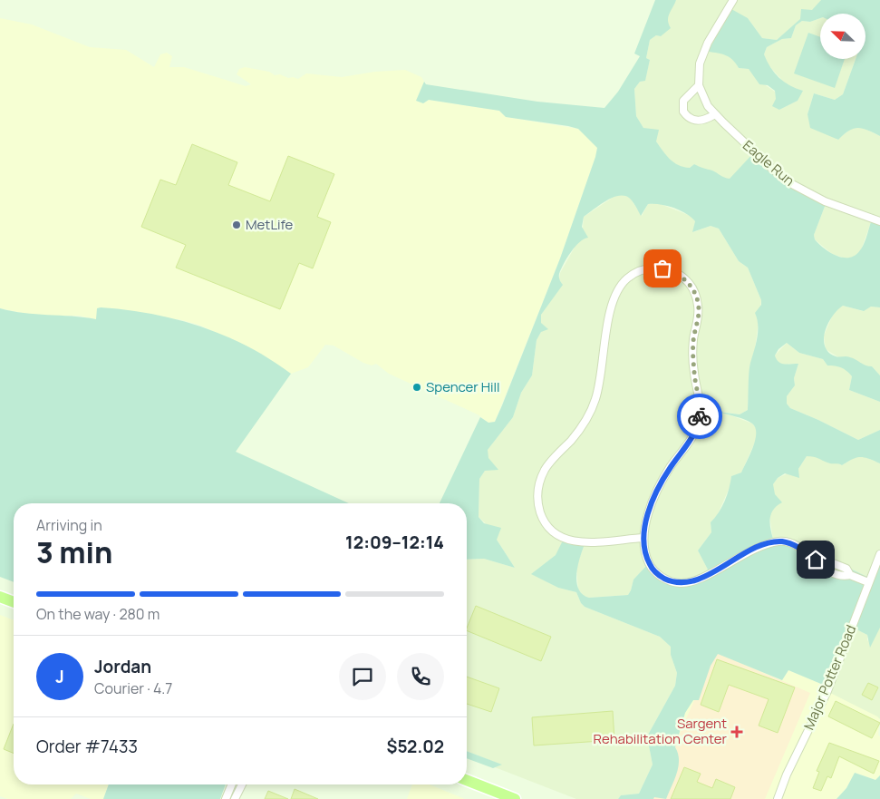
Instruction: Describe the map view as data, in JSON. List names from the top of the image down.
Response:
{
  "streets": {
    "street": ["Eagle Run", "Major Potter Road"]
  },
  "places": {
    "other": ["MetLife", "Spencer Hill"],
    "health": ["Sargent Rehabilitation Center"]
  },
  "north": "top left",
  "page": {
    "heading": ["3 min", "Arriving in", "12:09–12:14"],
    "panel": [
      "Jordan",
      "Courier · 4.7",
      "Order #7433",
      "$52.02"
    ],
    "bar": "On the way · 280 m",
    "round": "J"
  }
}
